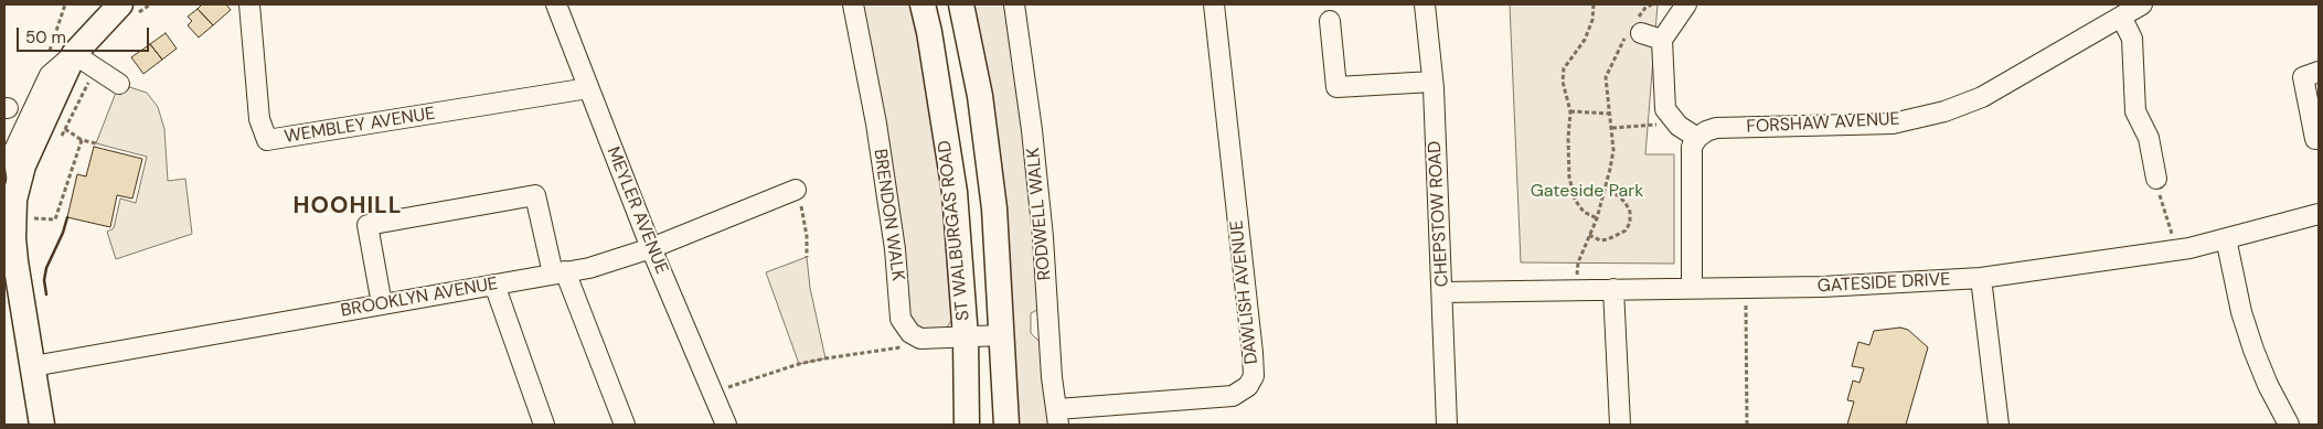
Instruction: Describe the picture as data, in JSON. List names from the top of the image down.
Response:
{
  "streets": {
    "main road": ["ST WALBURGAS ROAD"],
    "street": [
      "FORSHAW AVENUE",
      "WEMBLEY AVENUE",
      "MEYLER AVENUE",
      "RODWELL WALK",
      "CHEPSTOW ROAD",
      "BRENDON WALK",
      "GATESIDE DRIVE",
      "DAWLISH AVENUE",
      "BROOKLYN AVENUE"
    ]
  },
  "crossings": [
    ["WEMBLEY AVENUE", "MEYLER AVENUE"],
    ["MEYLER AVENUE", "BROOKLYN AVENUE"],
    ["RODWELL WALK", "DAWLISH AVENUE"],
    ["CHEPSTOW ROAD", "GATESIDE DRIVE"]
  ],
  "districts": ["HOOHILL"],
  "parks": ["Gateside Park"],
  "scale_bar": "50 m"
}
